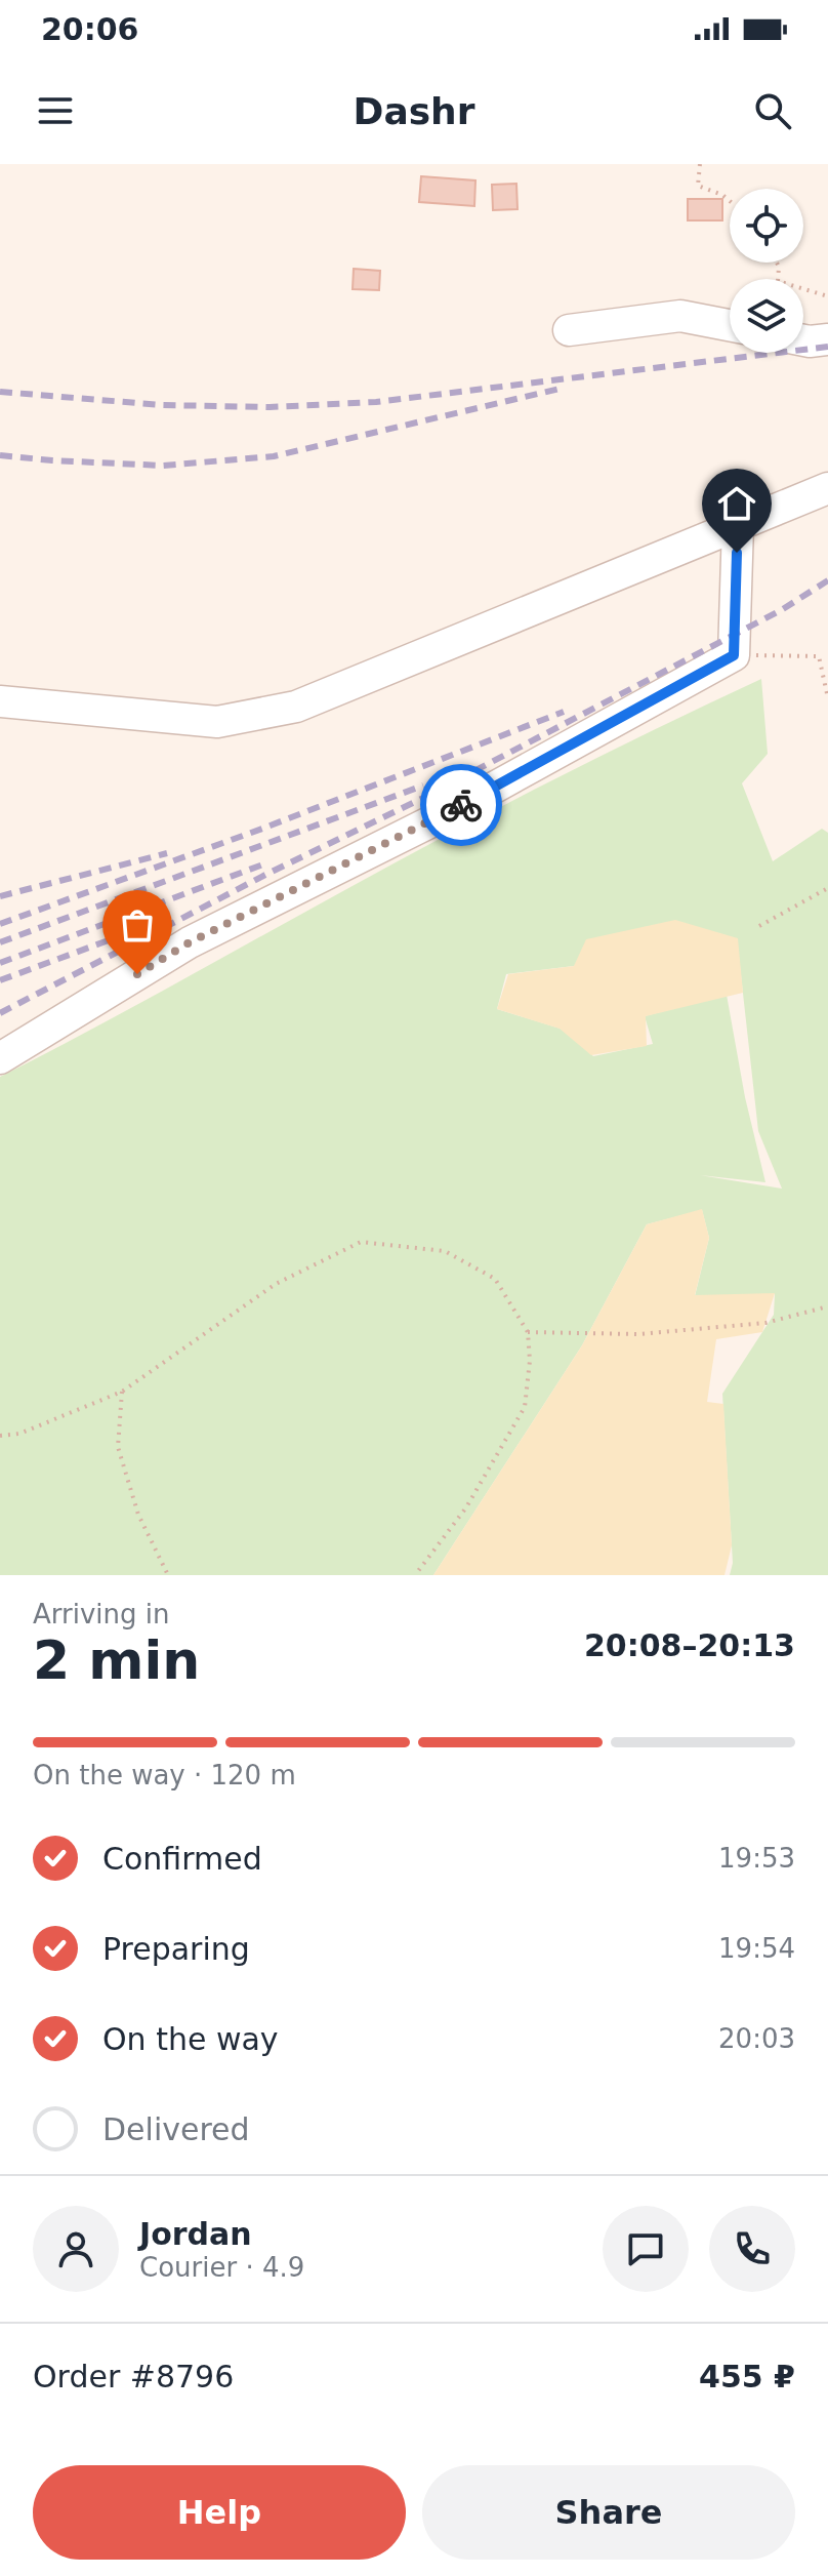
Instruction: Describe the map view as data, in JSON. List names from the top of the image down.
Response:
{
  "page": {
    "status": "20:06",
    "header": "Dashr",
    "heading": ["2 min", "Arriving in", "20:08–20:13"],
    "panel": [
      "Jordan",
      "Courier · 4.9",
      "Order #8796",
      "455 ₽"
    ],
    "bar": "On the way · 120 m",
    "list": [
      ["Confirmed", "19:53"],
      ["Preparing", "19:54"],
      ["On the way", "20:03"],
      "Delivered"
    ],
    "buttons": ["Help", "Share"]
  }
}
